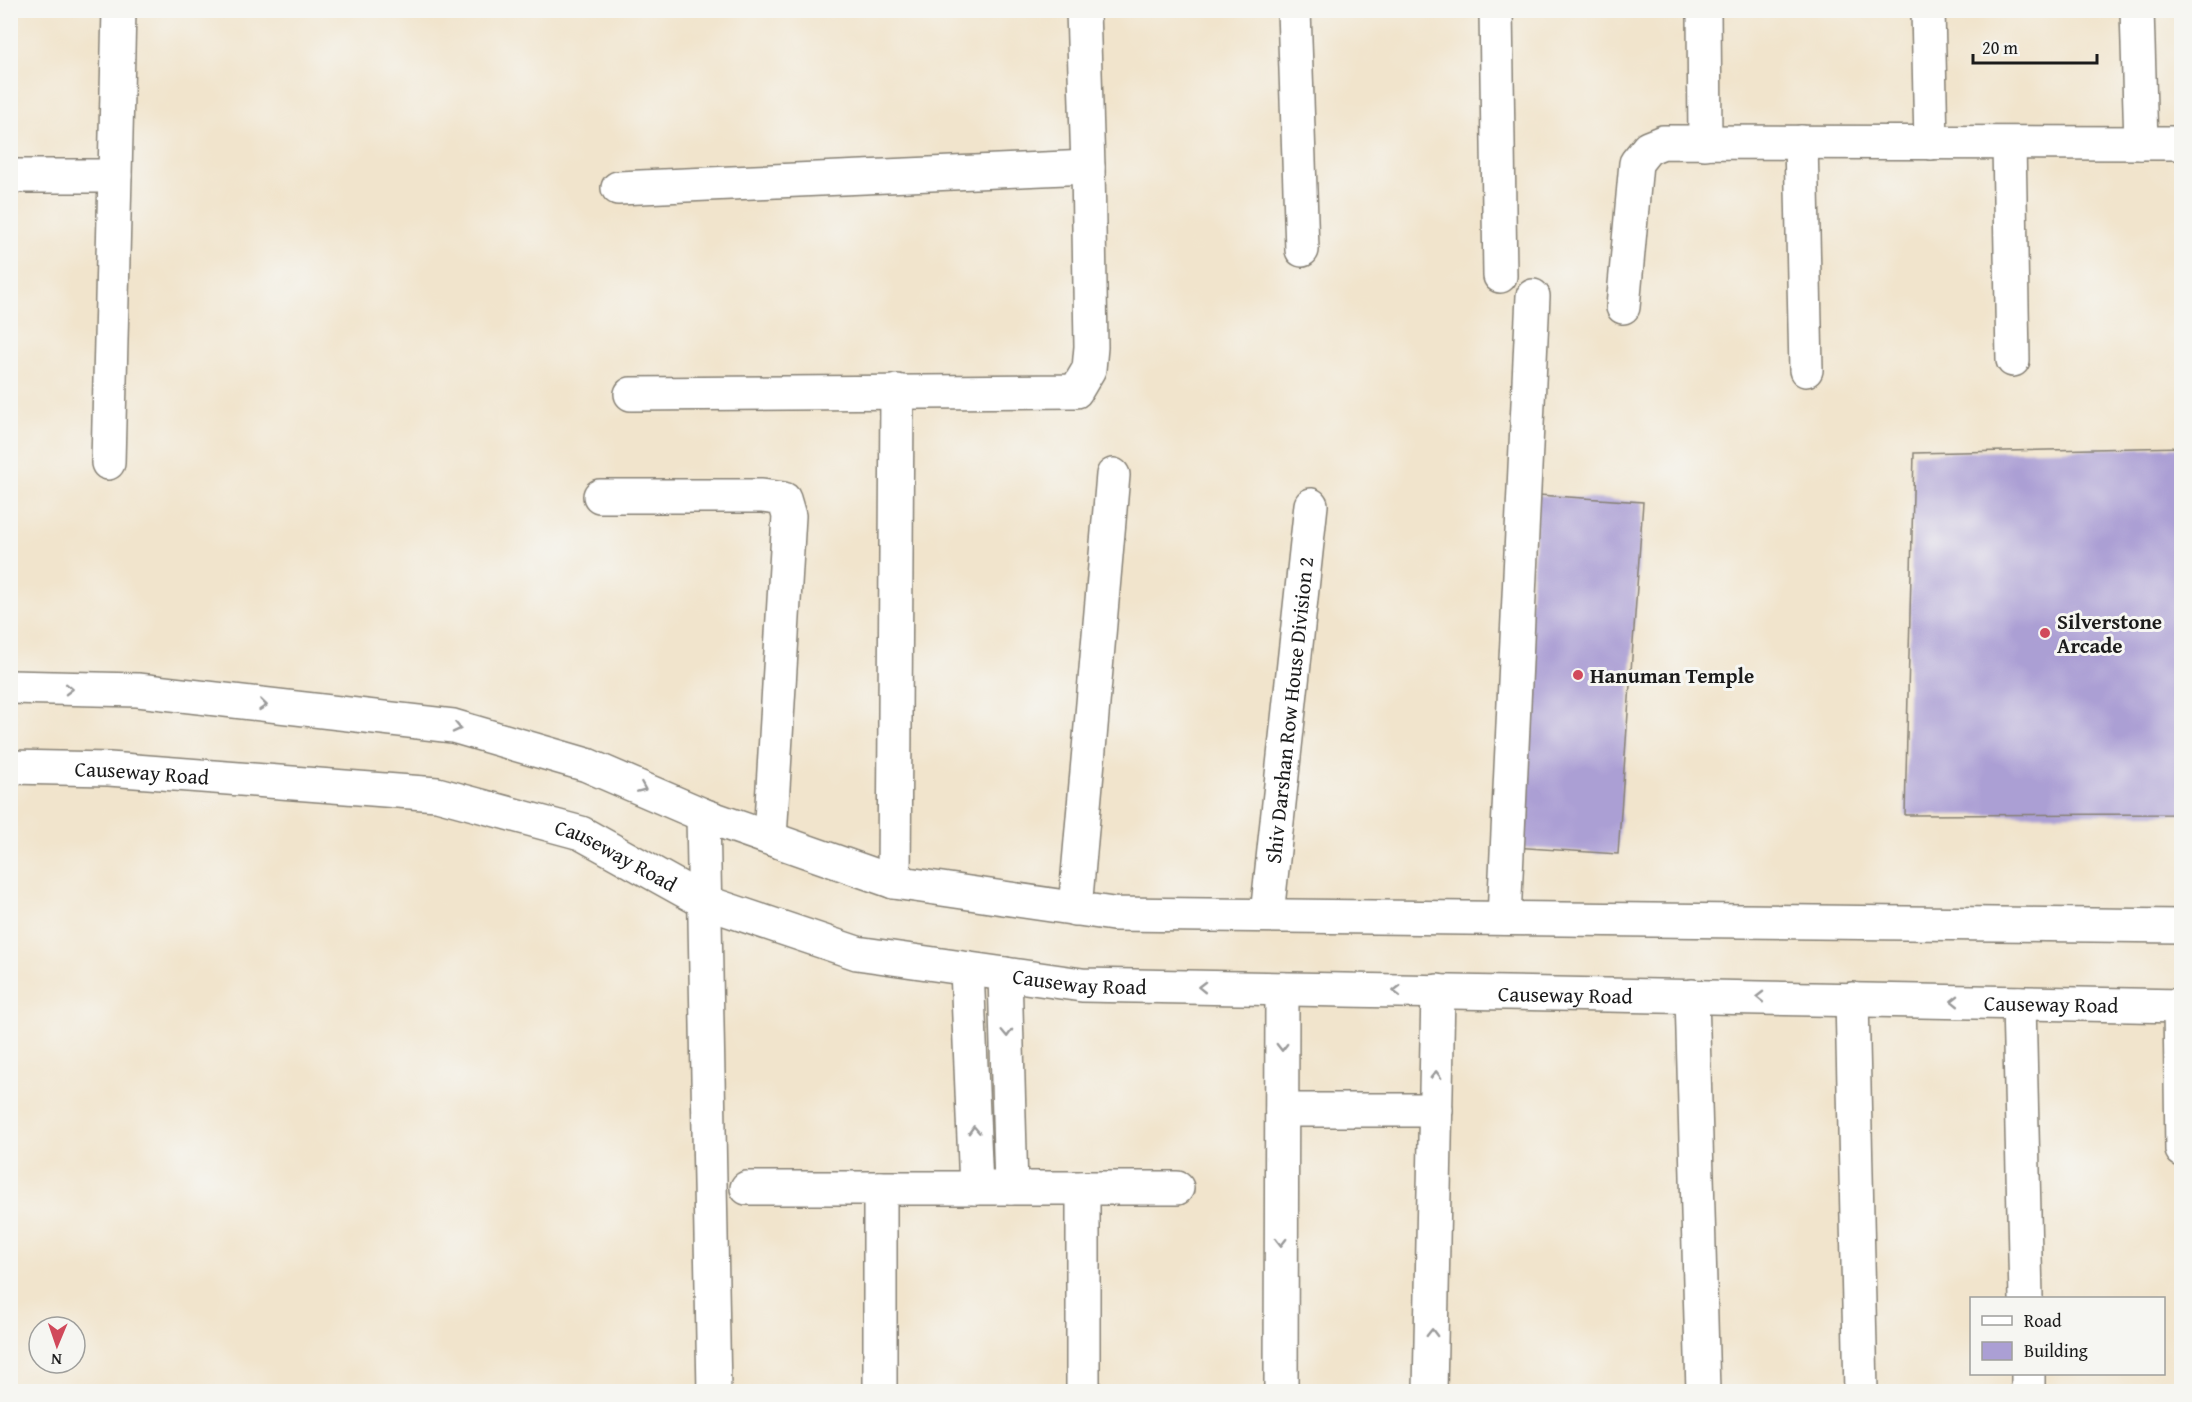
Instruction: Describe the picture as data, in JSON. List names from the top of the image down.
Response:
{
  "streets": {
    "street": ["Shiv Darshan Row House Division 2", "Causeway Road"]
  },
  "places": ["Silverstone Arcade", "Hanuman Temple"],
  "legend": ["Road", "Building"],
  "scale_bar": "20 m",
  "north": "bottom"
}
